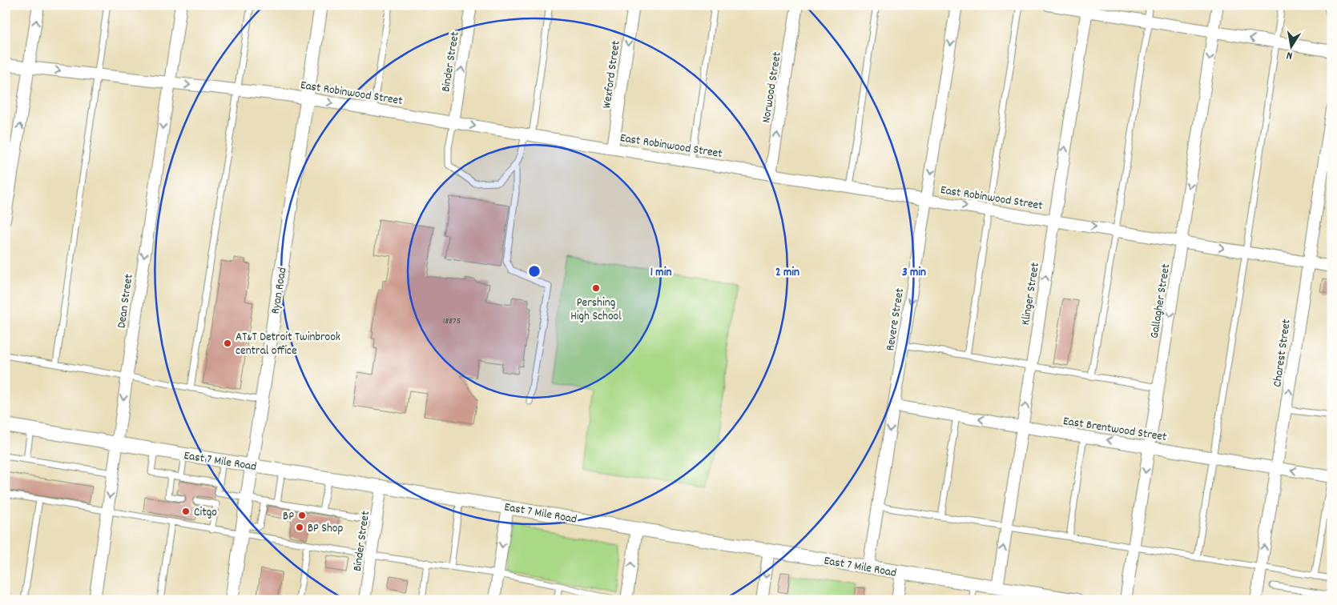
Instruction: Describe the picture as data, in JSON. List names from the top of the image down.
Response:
{
  "streets": {
    "street": [
      "Binder Street",
      "Wexford Street",
      "Norwood Street",
      "East Robinwood Street",
      "Ryan Road",
      "Klinger Street",
      "Dean Street",
      "Gallagher Street",
      "Revere Street",
      "Charest Street",
      "East Brentwood Street",
      "East 7 Mile Road"
    ]
  },
  "crossings": [
    ["Binder Street", "East Robinwood Street"],
    ["Binder Street", "East 7 Mile Road"],
    ["Wexford Street", "East Robinwood Street"],
    ["Norwood Street", "East Robinwood Street"],
    ["East Robinwood Street", "Ryan Road"],
    ["East Robinwood Street", "Klinger Street"],
    ["East Robinwood Street", "Dean Street"],
    ["East Robinwood Street", "Gallagher Street"],
    ["East Robinwood Street", "Revere Street"],
    ["East Robinwood Street", "Charest Street"],
    ["Ryan Road", "East 7 Mile Road"],
    ["Klinger Street", "East Brentwood Street"],
    ["Klinger Street", "East 7 Mile Road"],
    ["Dean Street", "East 7 Mile Road"],
    ["Gallagher Street", "East Brentwood Street"],
    ["Revere Street", "East Brentwood Street"],
    ["Revere Street", "East 7 Mile Road"],
    ["Charest Street", "East Brentwood Street"]
  ],
  "one_way": [
    "Binder Street",
    "Wexford Street",
    "Norwood Street",
    "East Robinwood Street",
    "Klinger Street",
    "Dean Street",
    "Gallagher Street",
    "Revere Street",
    "Charest Street",
    "East Brentwood Street"
  ],
  "places": [
    "Pershing High School",
    "AT&T Detroit Twinbrook central office",
    "Citgo",
    "BP",
    "BP Shop"
  ],
  "house_numbers": ["18875"],
  "north": "bottom",
  "rings": ["1 min", "2 min", "3 min"]
}
